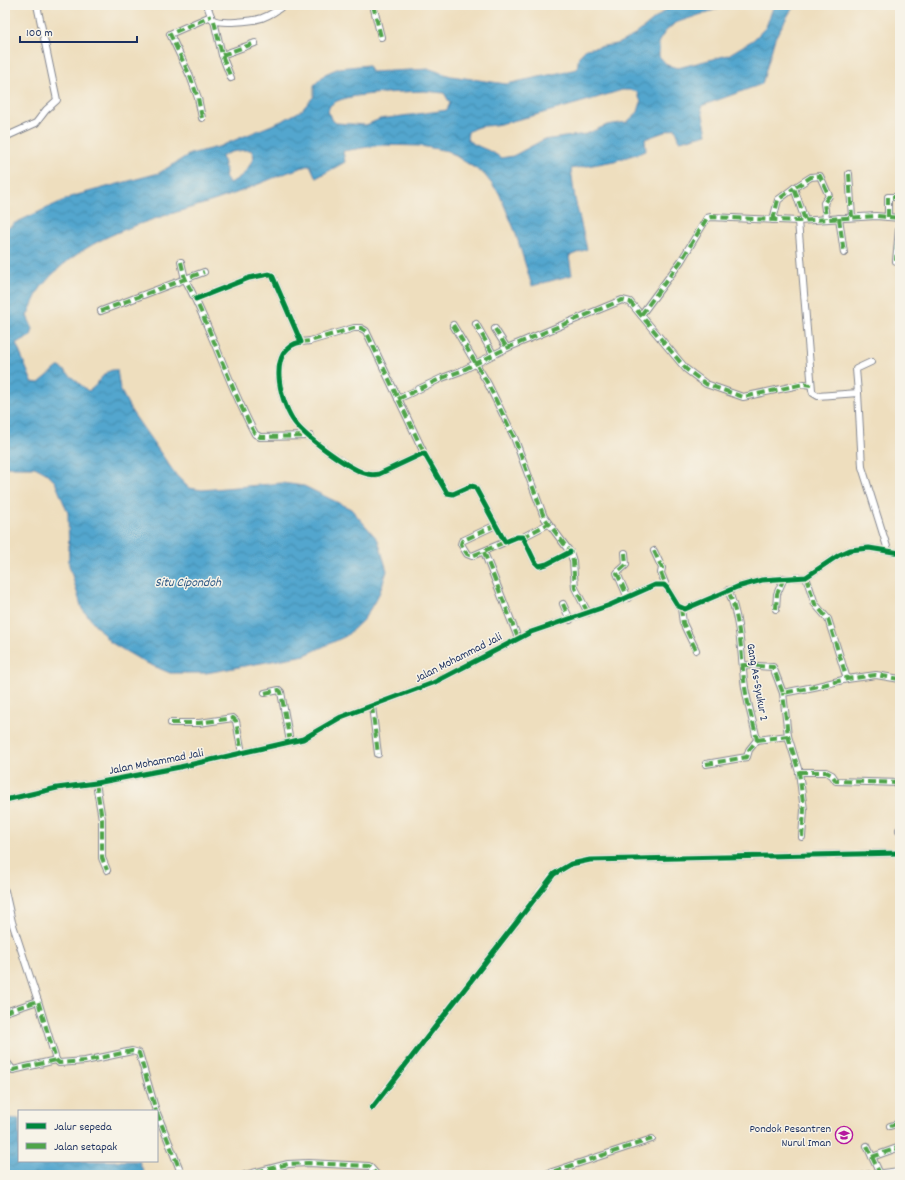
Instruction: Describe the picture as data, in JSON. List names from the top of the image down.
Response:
{
  "streets": {
    "street": ["Jalan Mohammad Jali", "Gang As-Syukur 2"]
  },
  "water": ["Situ Cipondoh"],
  "places": {
    "school or university": ["Pondok Pesantren Nurul Iman"]
  },
  "legend": ["Jalur sepeda", "Jalan setapak"],
  "scale_bar": "100 m"
}
